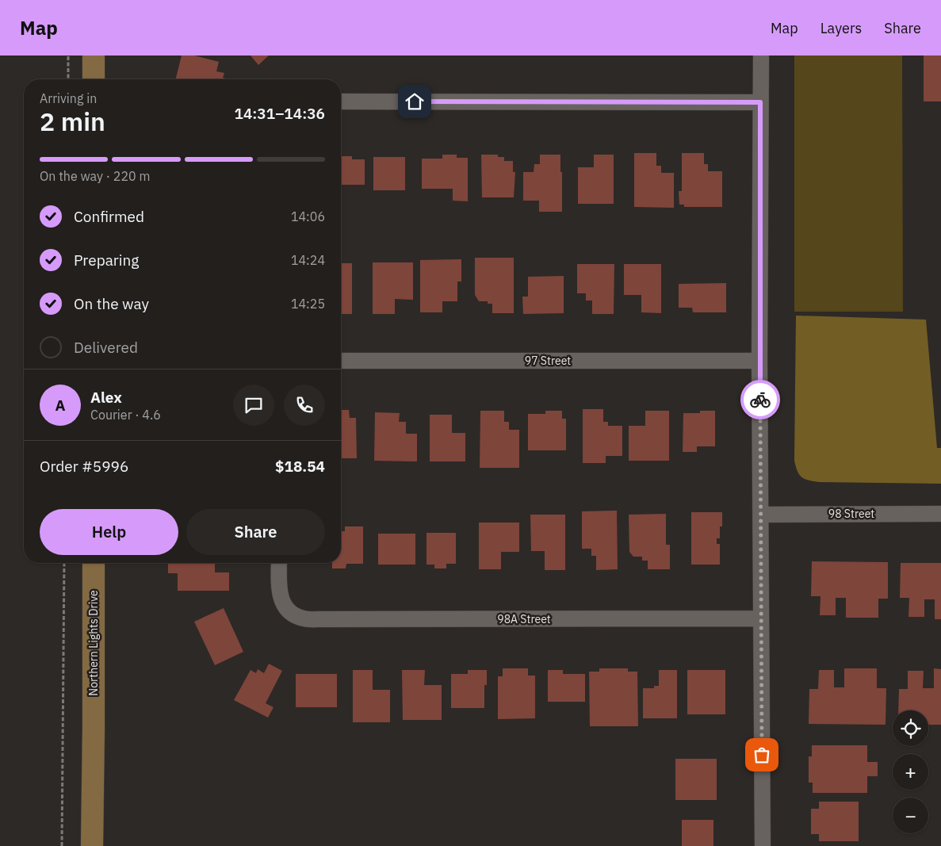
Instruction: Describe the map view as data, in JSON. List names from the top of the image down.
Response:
{
  "streets": {
    "main road": ["Northern Lights Drive"],
    "street": ["97 Street", "98 Street", "98A Street"]
  },
  "page": {
    "header": "Map",
    "nav": ["Map", "Layers", "Share"],
    "heading": ["2 min", "Arriving in", "14:31–14:36"],
    "panel": [
      "Alex",
      "Courier · 4.6",
      "Order #5996",
      "$18.54"
    ],
    "bar": "On the way · 220 m",
    "list": [
      ["Confirmed", "14:06"],
      ["Preparing", "14:24"],
      ["On the way", "14:25"],
      "Delivered"
    ],
    "round": "A",
    "buttons": ["Help", "Share"],
    "map_buttons": ["+", "−"]
  }
}
